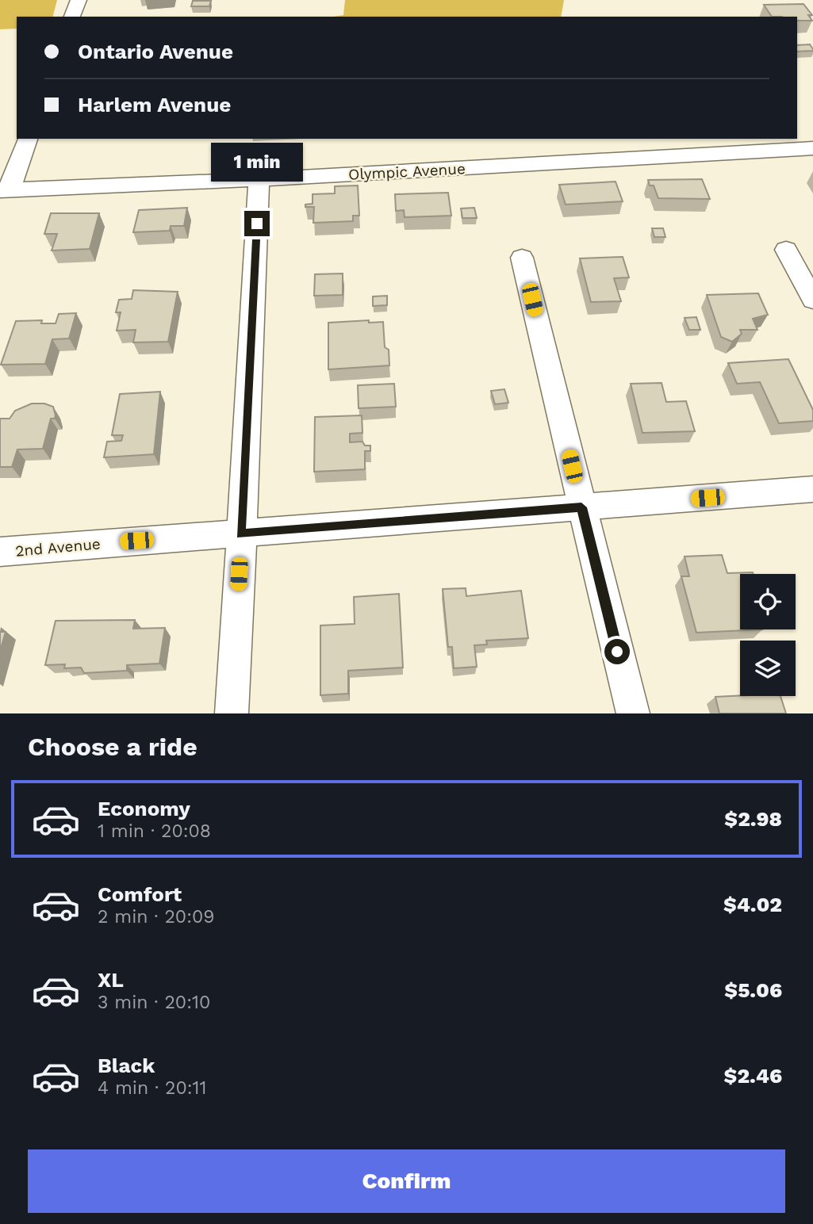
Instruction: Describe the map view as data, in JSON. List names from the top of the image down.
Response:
{
  "streets": {
    "street": ["Olympic Avenue", "2nd Avenue"]
  },
  "page": {
    "banner": ["Ontario Avenue", "Harlem Avenue"],
    "bubble": "1 min",
    "heading": "Choose a ride",
    "list": [
      {
        "name": "Economy",
        "note": "1 min · 20:08",
        "value": "$2.98"
      },
      {
        "name": "Comfort",
        "note": "2 min · 20:09",
        "value": "$4.02"
      },
      {
        "name": "XL",
        "note": "3 min · 20:10",
        "value": "$5.06"
      },
      {
        "name": "Black",
        "note": "4 min · 20:11",
        "value": "$2.46"
      }
    ],
    "buttons": "Confirm"
  }
}
